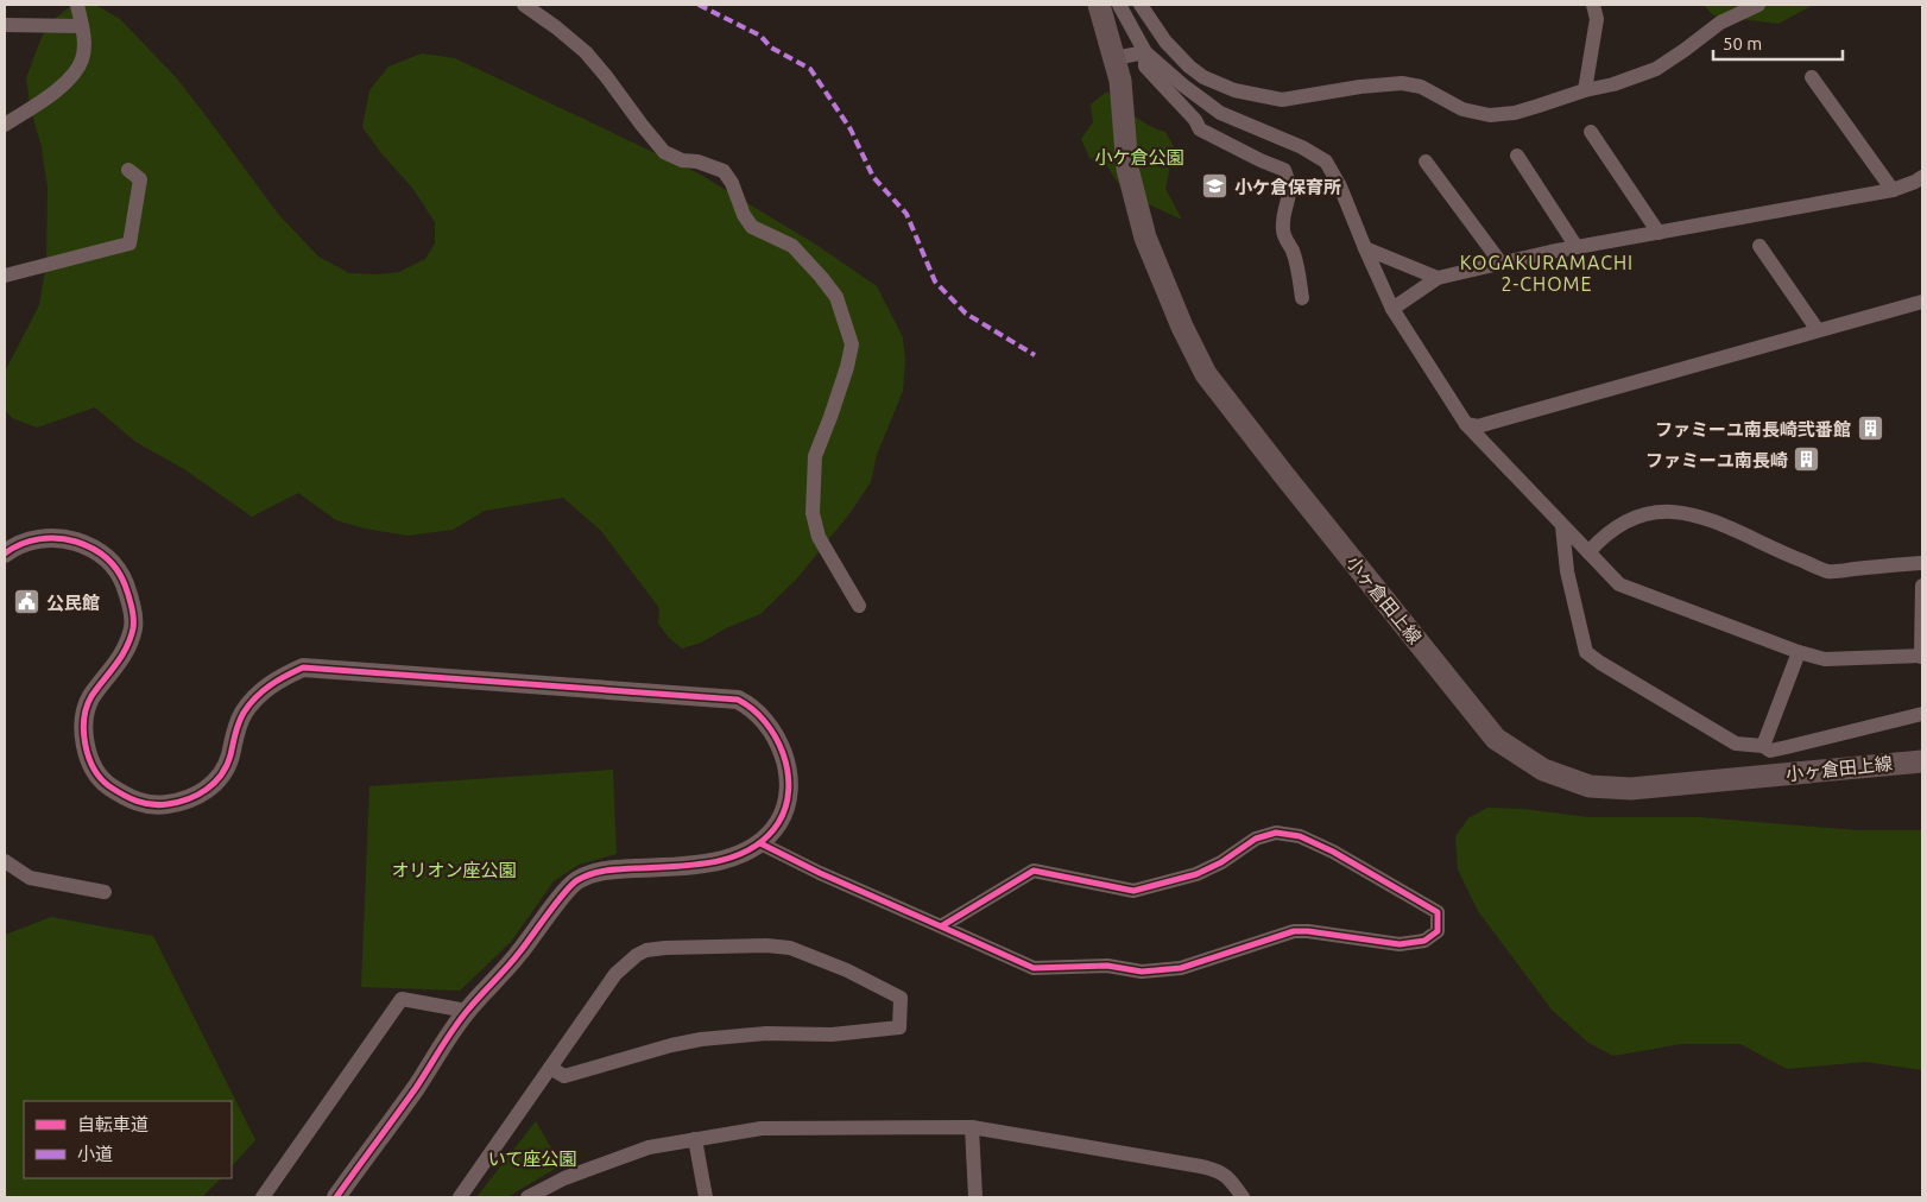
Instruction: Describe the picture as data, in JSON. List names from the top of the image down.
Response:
{
  "streets": {
    "main road": ["小ヶ倉田上線"]
  },
  "districts": ["KOGAKURAMACHI 2-CHOME"],
  "parks": ["小ケ倉公園", "オリオン座公園", "いて座公園"],
  "places": {
    "school or university": ["小ケ倉保育所"],
    "building": ["ファミーユ南長崎弐番館", "ファミーユ南長崎"],
    "public building": ["公民館"]
  },
  "legend": ["自転車道", "小道"],
  "scale_bar": "50 m"
}
